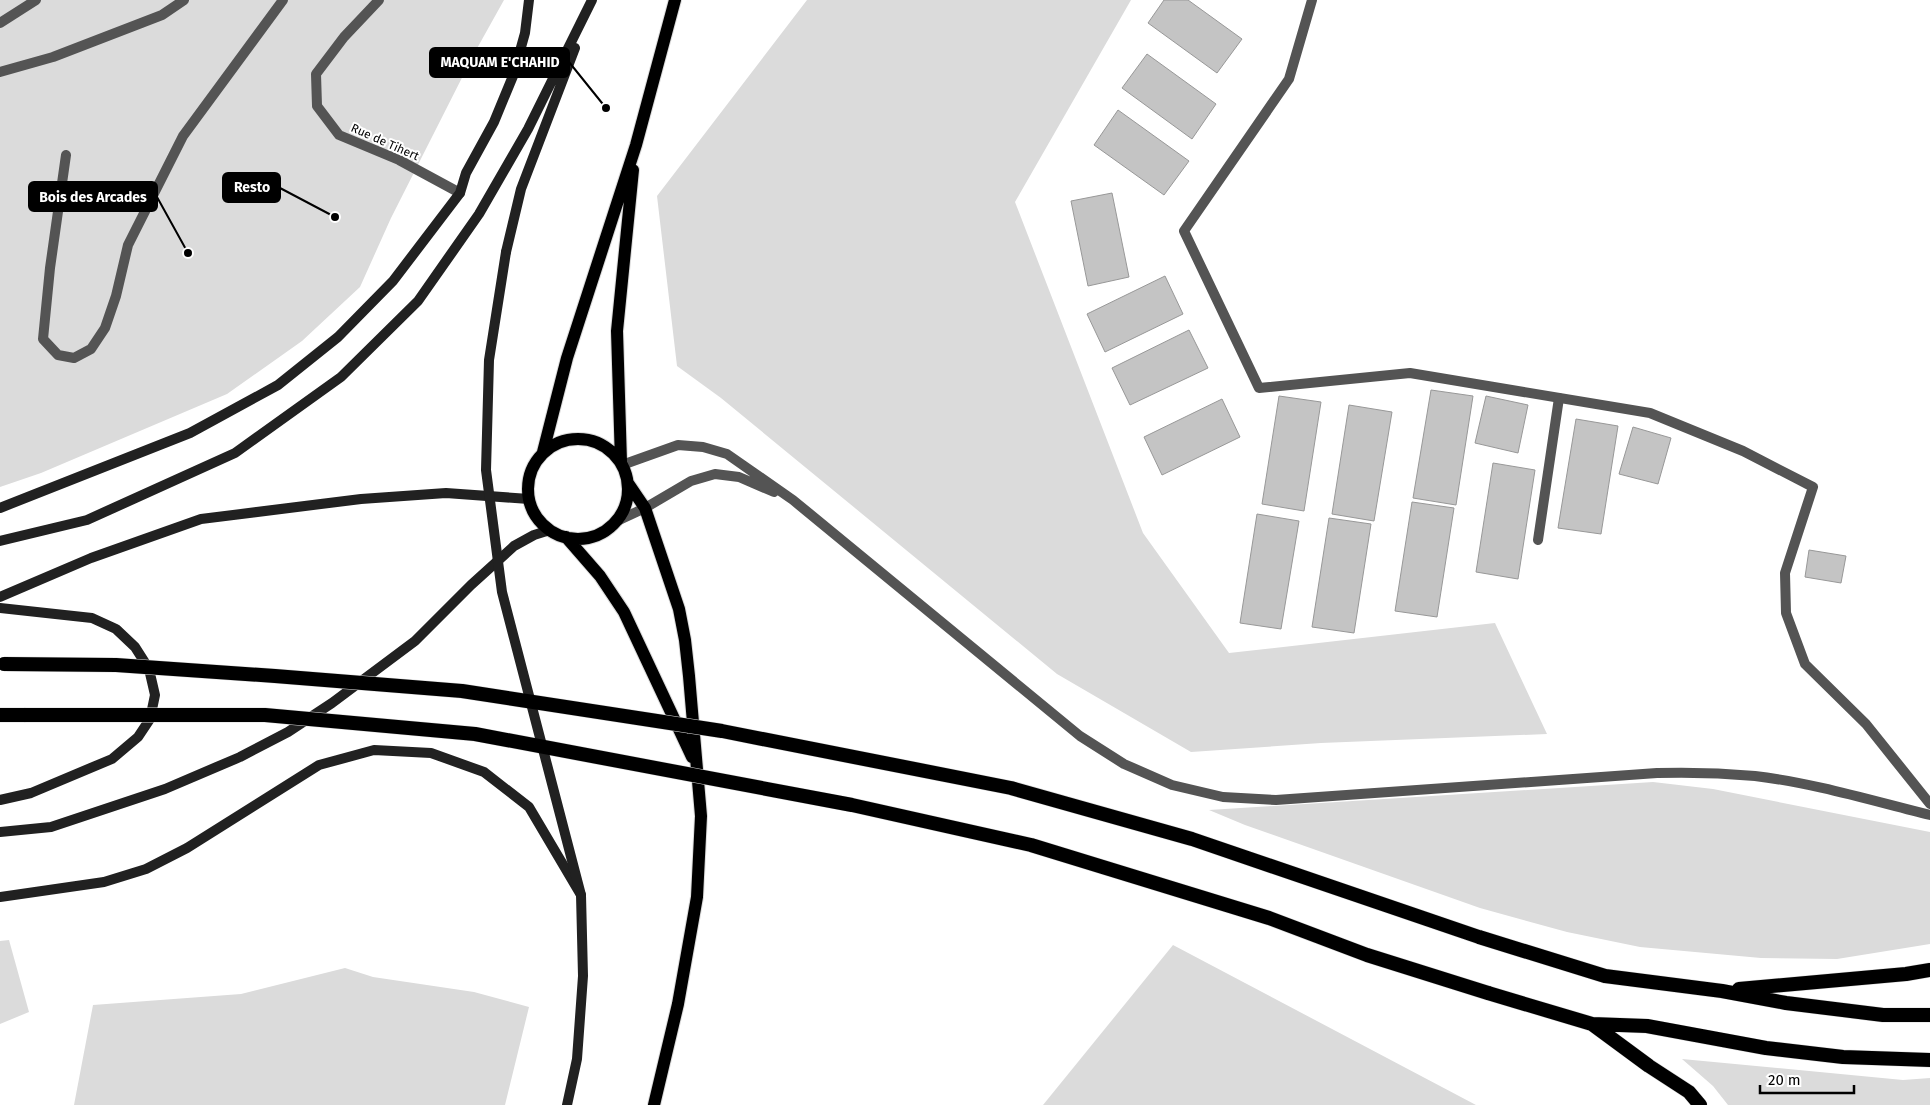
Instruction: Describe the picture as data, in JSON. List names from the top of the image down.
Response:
{
  "streets": {
    "street": ["Rue de Tihert"]
  },
  "places": ["MAQUAM E'CHAHID", "Resto", "Bois des Arcades"],
  "scale_bar": "20 m"
}
